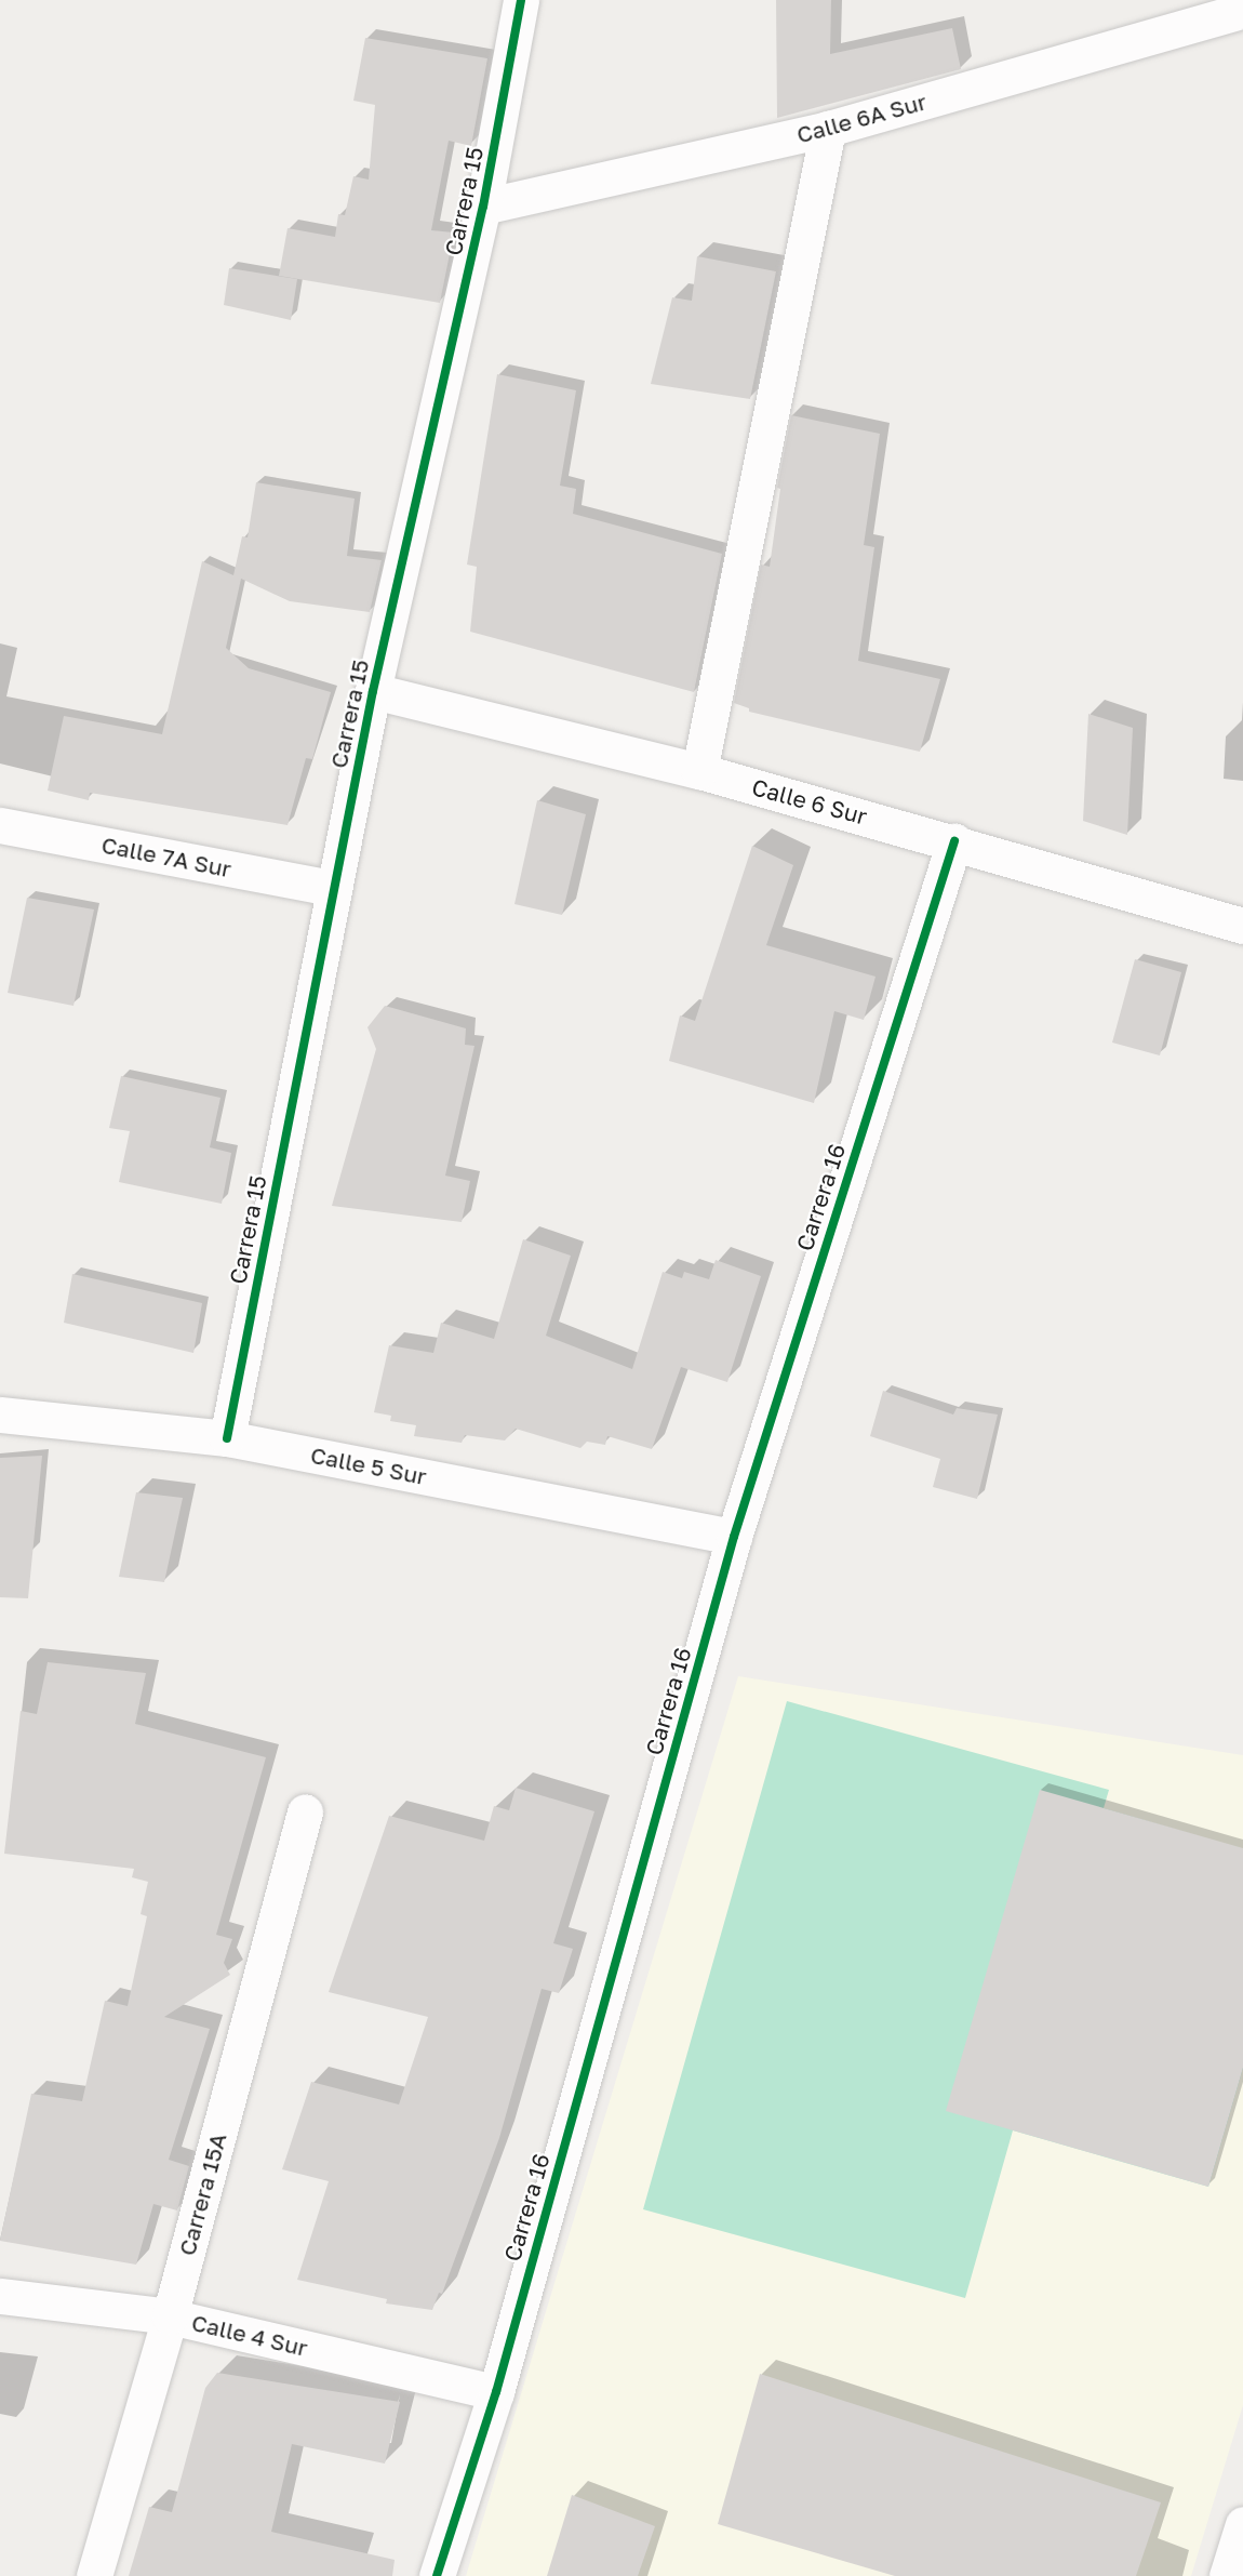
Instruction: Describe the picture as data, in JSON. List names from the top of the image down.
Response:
{
  "streets": {
    "street": [
      "Calle 6A Sur",
      "Carrera 15",
      "Calle 6 Sur",
      "Calle 7A Sur",
      "Carrera 16",
      "Calle 5 Sur",
      "Carrera 15A",
      "Calle 4 Sur"
    ]
  },
  "crossings": [
    ["Calle 6A Sur", "Carrera 15"],
    ["Carrera 15", "Calle 6 Sur"],
    ["Carrera 15", "Calle 7A Sur"],
    ["Carrera 15", "Calle 5 Sur"],
    ["Calle 6 Sur", "Carrera 16"],
    ["Carrera 16", "Calle 5 Sur"],
    ["Carrera 16", "Calle 4 Sur"],
    ["Carrera 15A", "Calle 4 Sur"]
  ]
}
